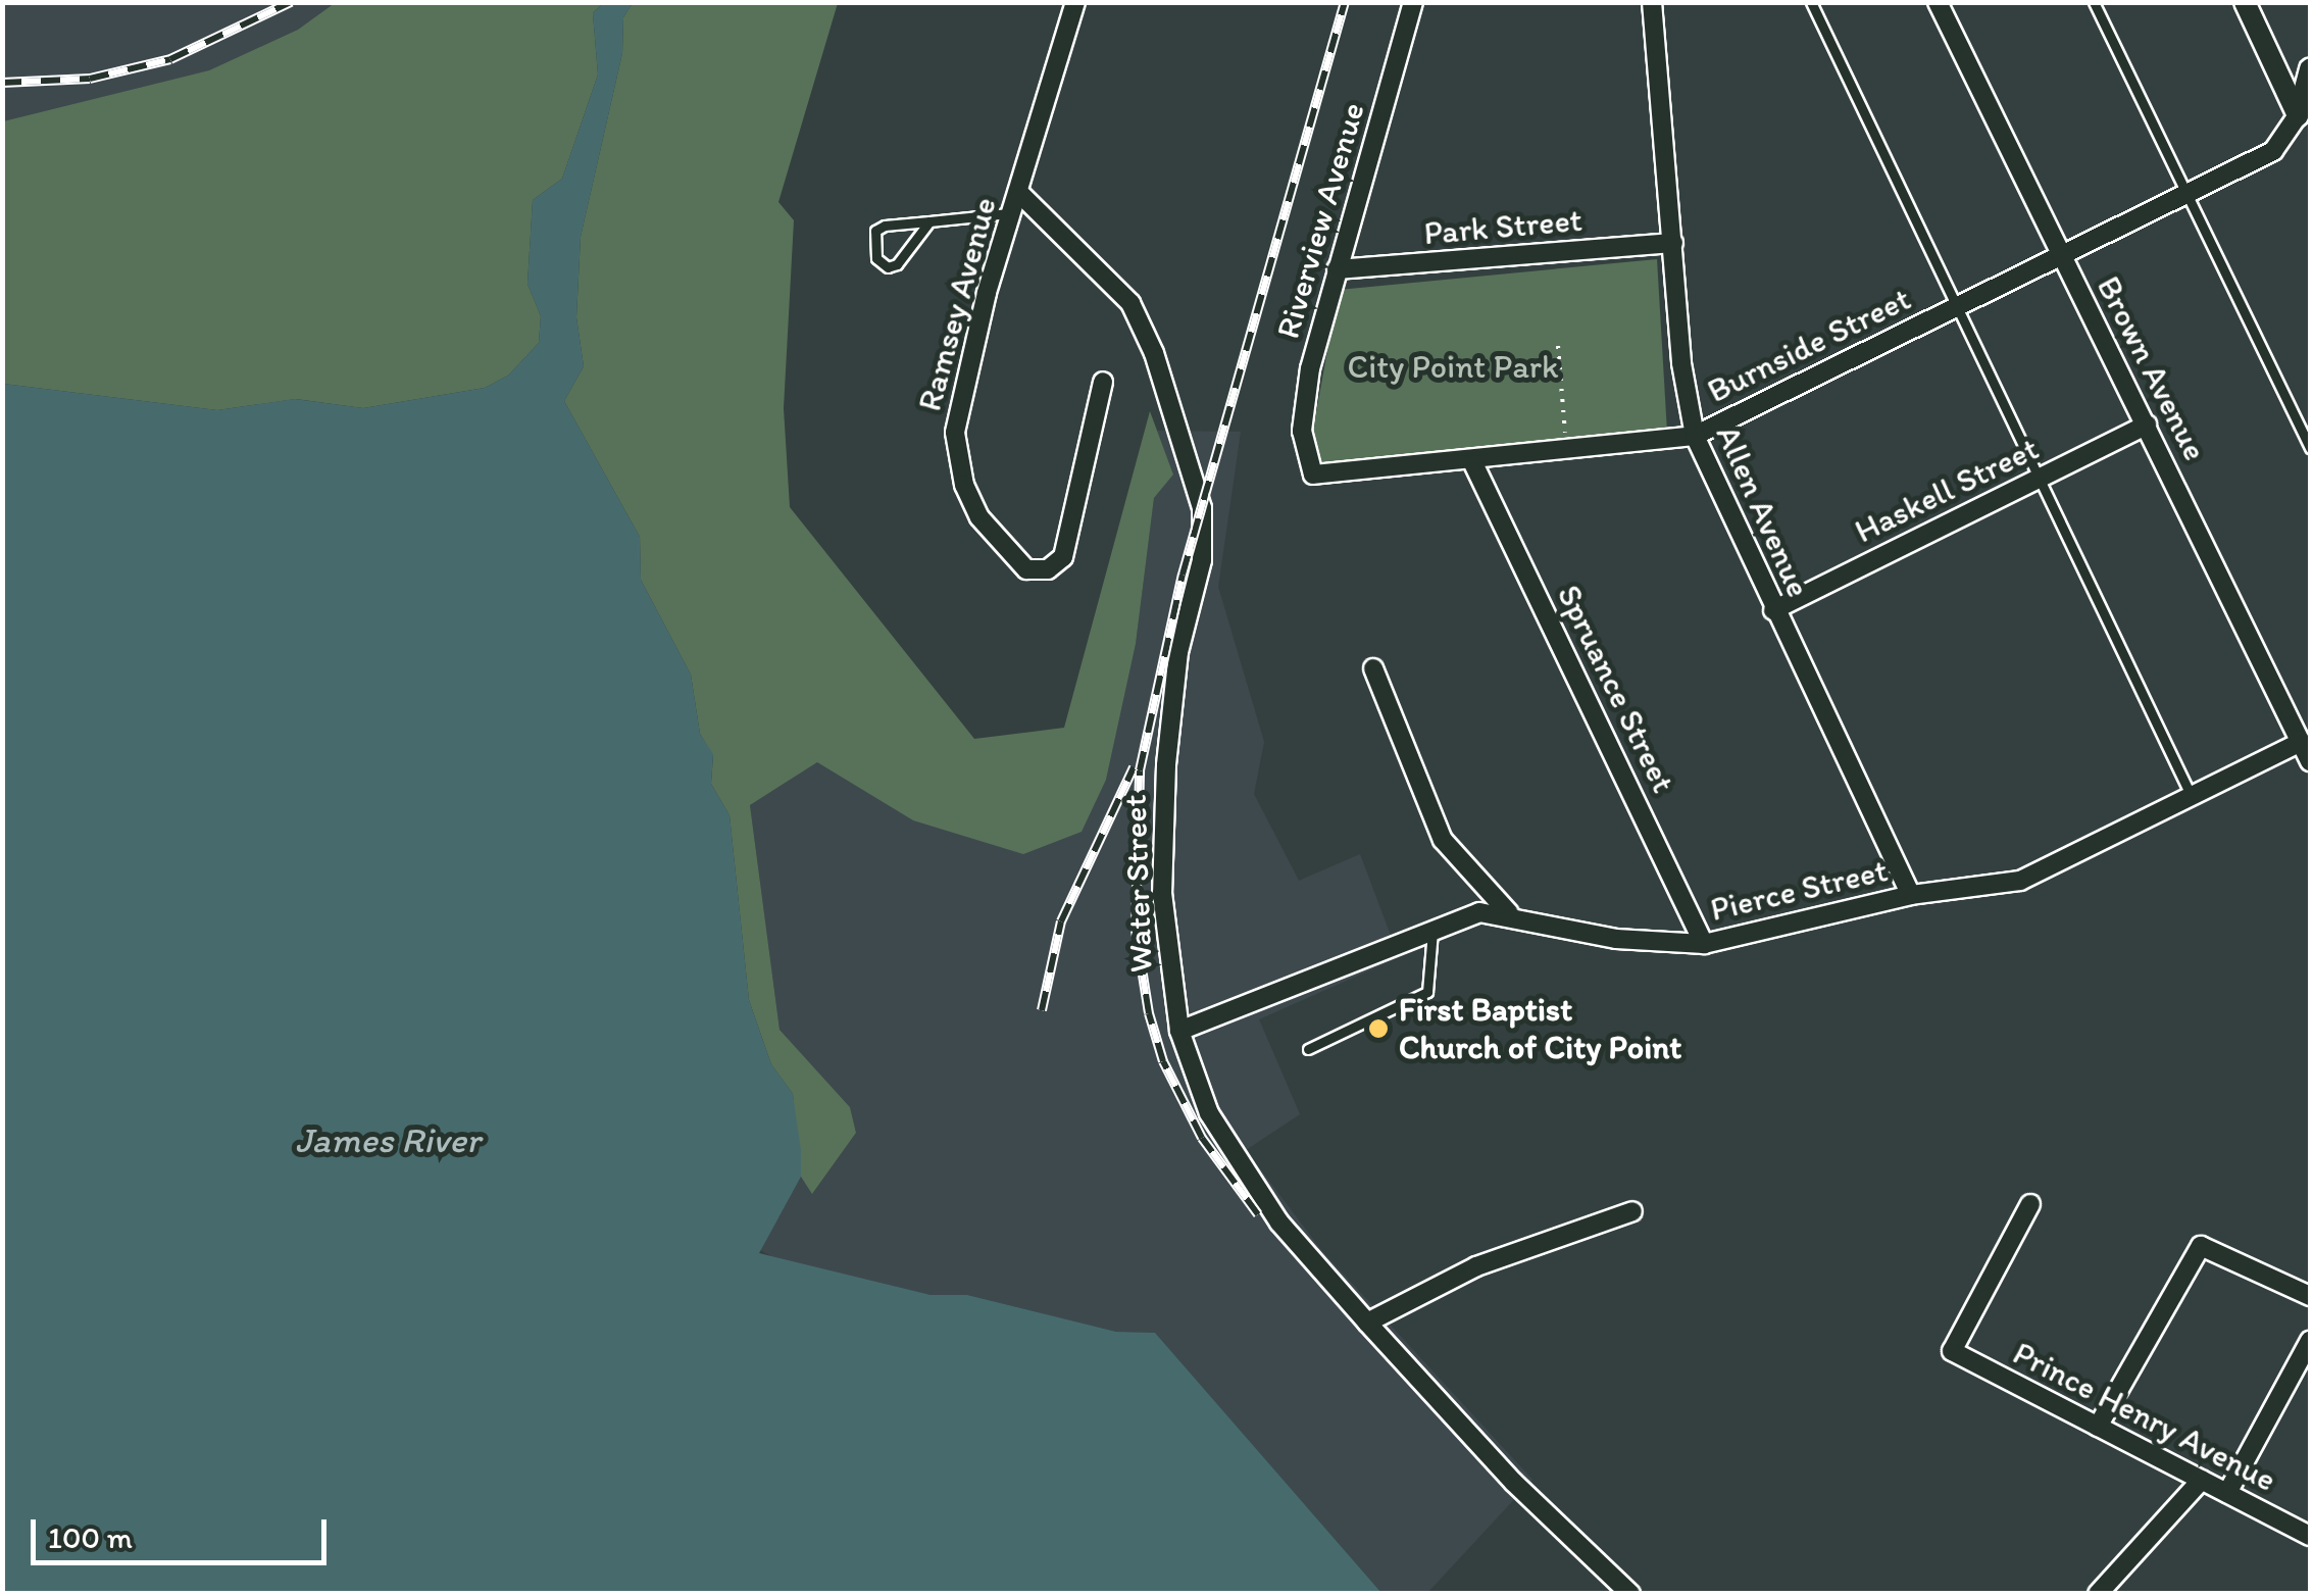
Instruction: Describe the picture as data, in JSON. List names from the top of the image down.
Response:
{
  "streets": {
    "street": [
      "Riverview Avenue",
      "Park Street",
      "Ramsey Avenue",
      "Burnside Street",
      "Brown Avenue",
      "Haskell Street",
      "Allen Avenue",
      "Spruance Street",
      "Water Street",
      "Pierce Street",
      "Prince Henry Avenue"
    ]
  },
  "crossings": [
    ["Riverview Avenue", "Park Street"],
    ["Riverview Avenue", "Burnside Street"],
    ["Park Street", "Allen Avenue"],
    ["Ramsey Avenue", "Water Street"],
    ["Burnside Street", "Brown Avenue"],
    ["Burnside Street", "Allen Avenue"],
    ["Burnside Street", "Spruance Street"],
    ["Brown Avenue", "Haskell Street"],
    ["Brown Avenue", "Pierce Street"],
    ["Haskell Street", "Allen Avenue"],
    ["Allen Avenue", "Pierce Street"],
    ["Spruance Street", "Pierce Street"],
    ["Water Street", "Pierce Street"]
  ],
  "water": ["James River"],
  "parks": ["City Point Park"],
  "places": ["First Baptist Church of City Point"],
  "scale_bar": "100 m"
}
